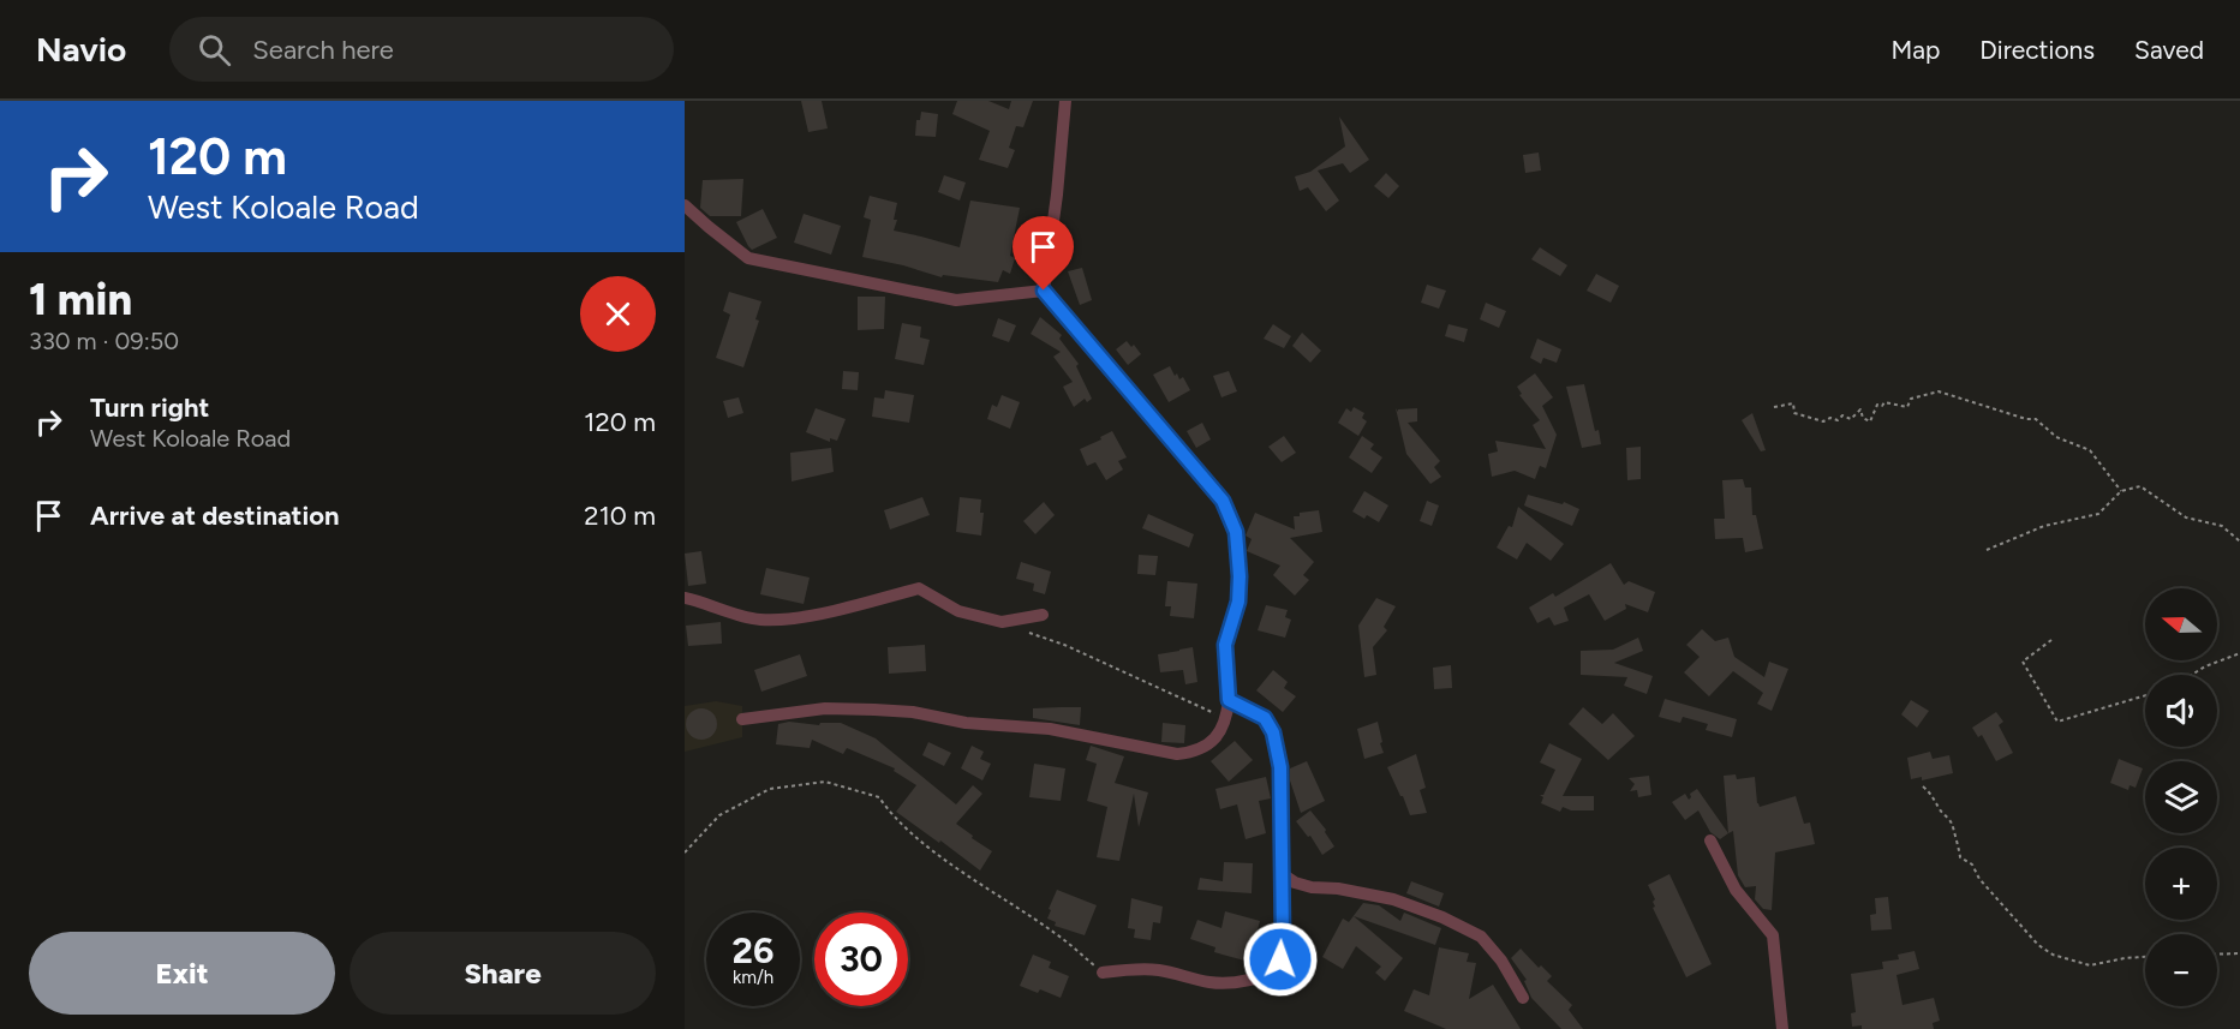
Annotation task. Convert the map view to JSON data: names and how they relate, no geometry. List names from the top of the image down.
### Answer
{
  "north": "left",
  "page": {
    "header": "Navio",
    "search": "Search here",
    "nav": ["Map", "Directions", "Saved"],
    "turn": ["120 m", "West Koloale Road"],
    "heading": ["1 min", "330 m · 09:50"],
    "list": [
      {
        "name": "Turn right",
        "note": "West Koloale Road",
        "value": "120 m"
      },
      {
        "name": "Arrive at destination",
        "value": "210 m"
      }
    ],
    "map_buttons": ["+", "−"],
    "speed": "26 km/h",
    "limit": "30",
    "buttons": ["Exit", "Share"]
  }
}
